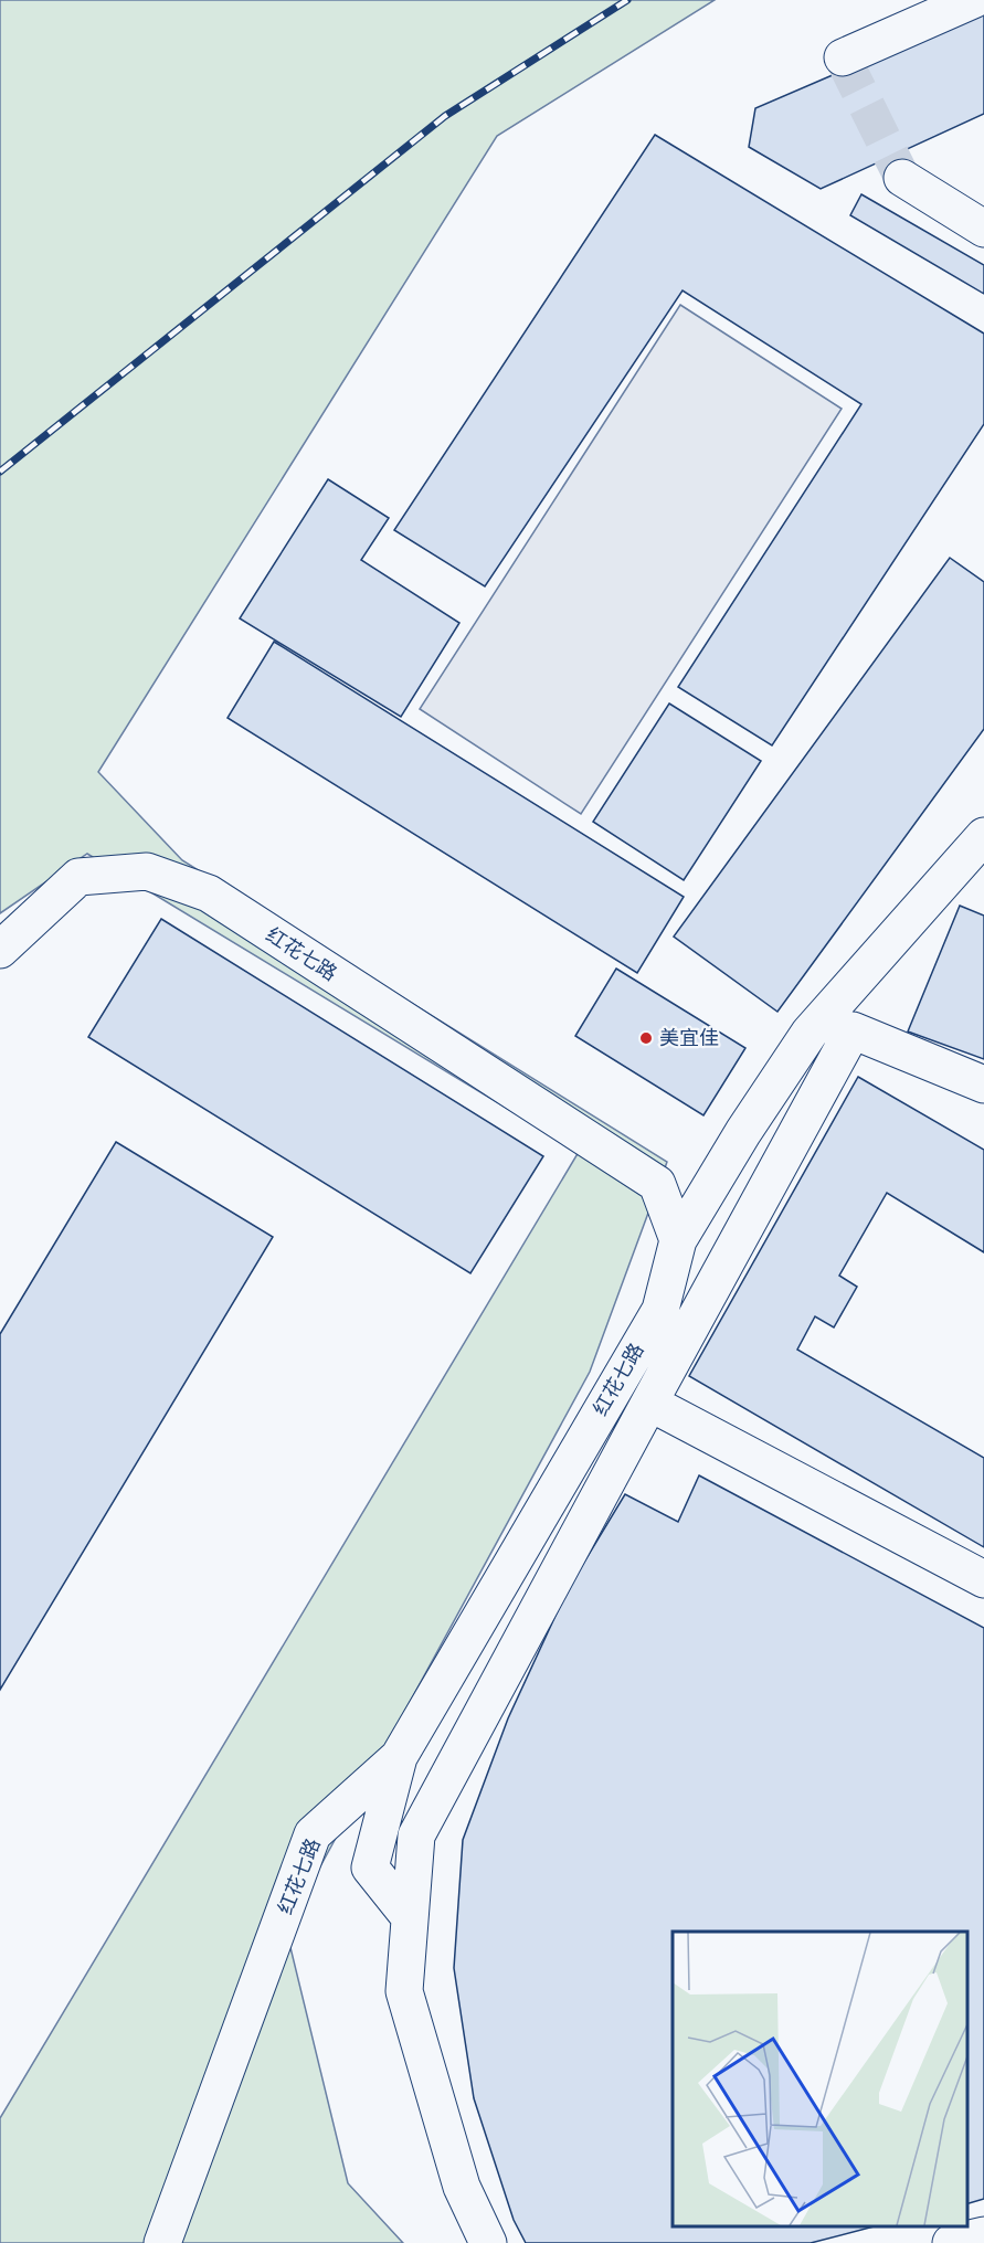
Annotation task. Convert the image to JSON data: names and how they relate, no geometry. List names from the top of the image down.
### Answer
{
  "streets": {
    "street": ["红花七路"]
  },
  "places": ["美宜佳"]
}
